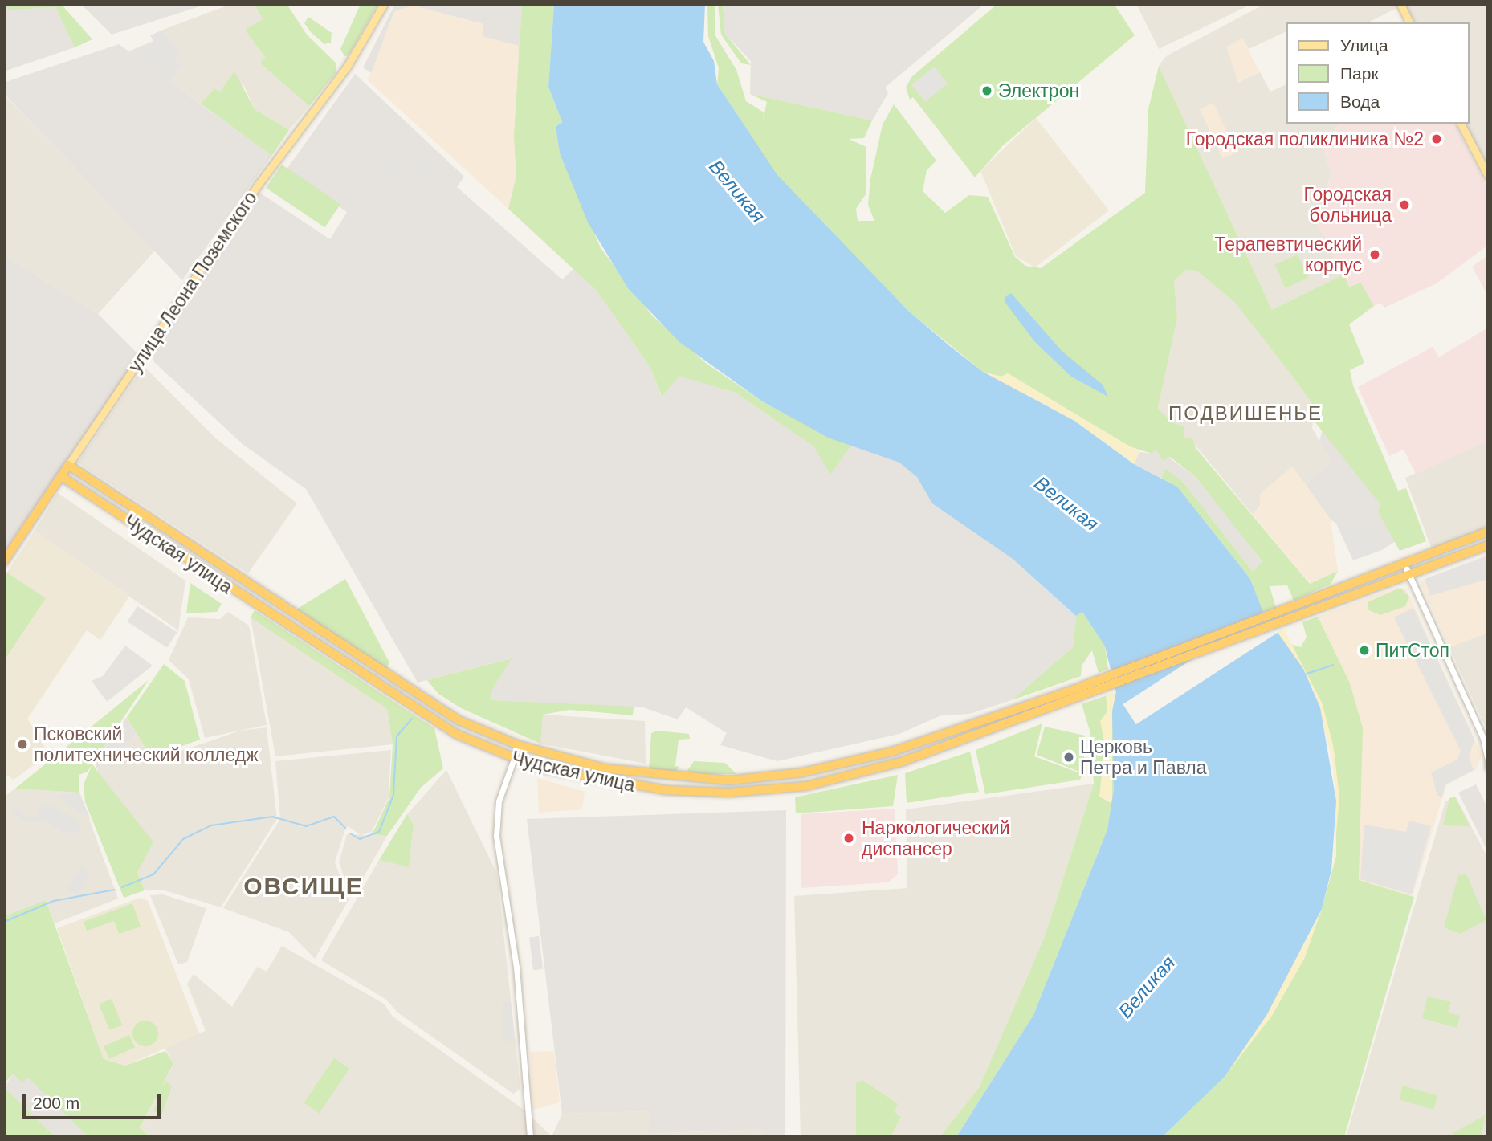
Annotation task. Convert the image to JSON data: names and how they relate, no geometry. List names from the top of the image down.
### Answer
{
  "streets": {
    "highway": ["улица Леона Поземского", "Чудская улица"]
  },
  "crossings": [
    ["улица Леона Поземского", "Чудская улица"]
  ],
  "districts": ["ПОДВИШЕНЬЕ", "ОВСИЩЕ"],
  "water": ["Великая"],
  "places": [
    "Электрон",
    "Городская поликлиника №2",
    "Городская больница",
    "Терапевтический корпус",
    "ПитСтоп",
    "Псковский политехнический колледж",
    "Церковь Петра и Павла",
    "Наркологический диспансер"
  ],
  "legend": ["Улица", "Парк", "Вода"],
  "scale_bar": "200 m"
}
